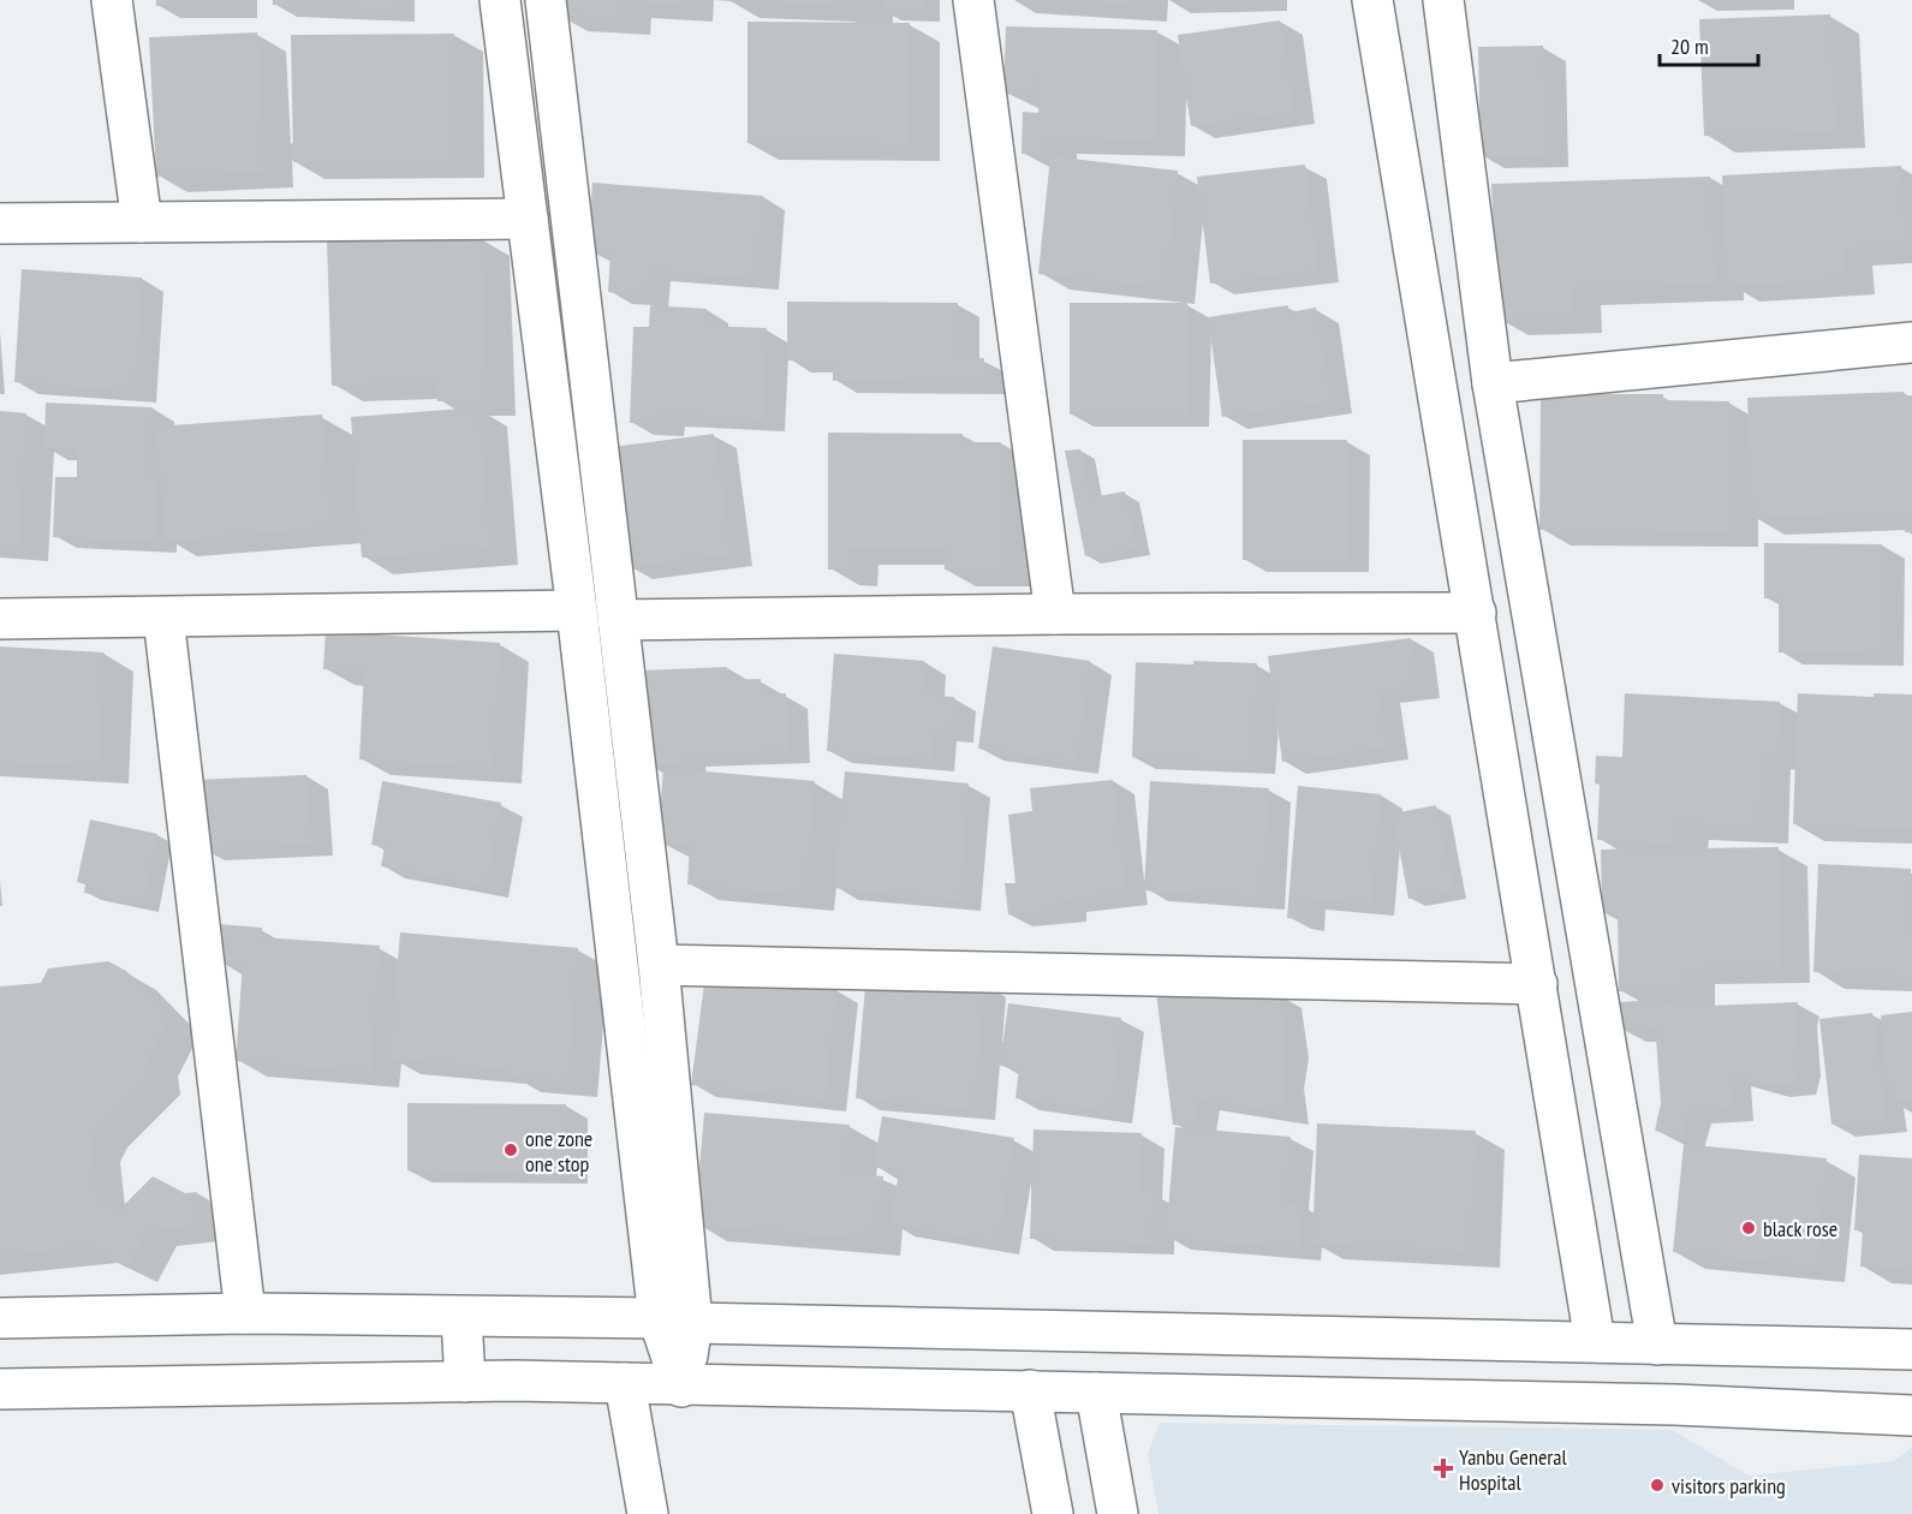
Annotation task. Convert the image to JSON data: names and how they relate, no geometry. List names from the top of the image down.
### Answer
{
  "places": {
    "other": ["one zone one stop", "black rose", "visitors parking"],
    "health": ["Yanbu General Hospital"]
  },
  "scale_bar": "20 m"
}
